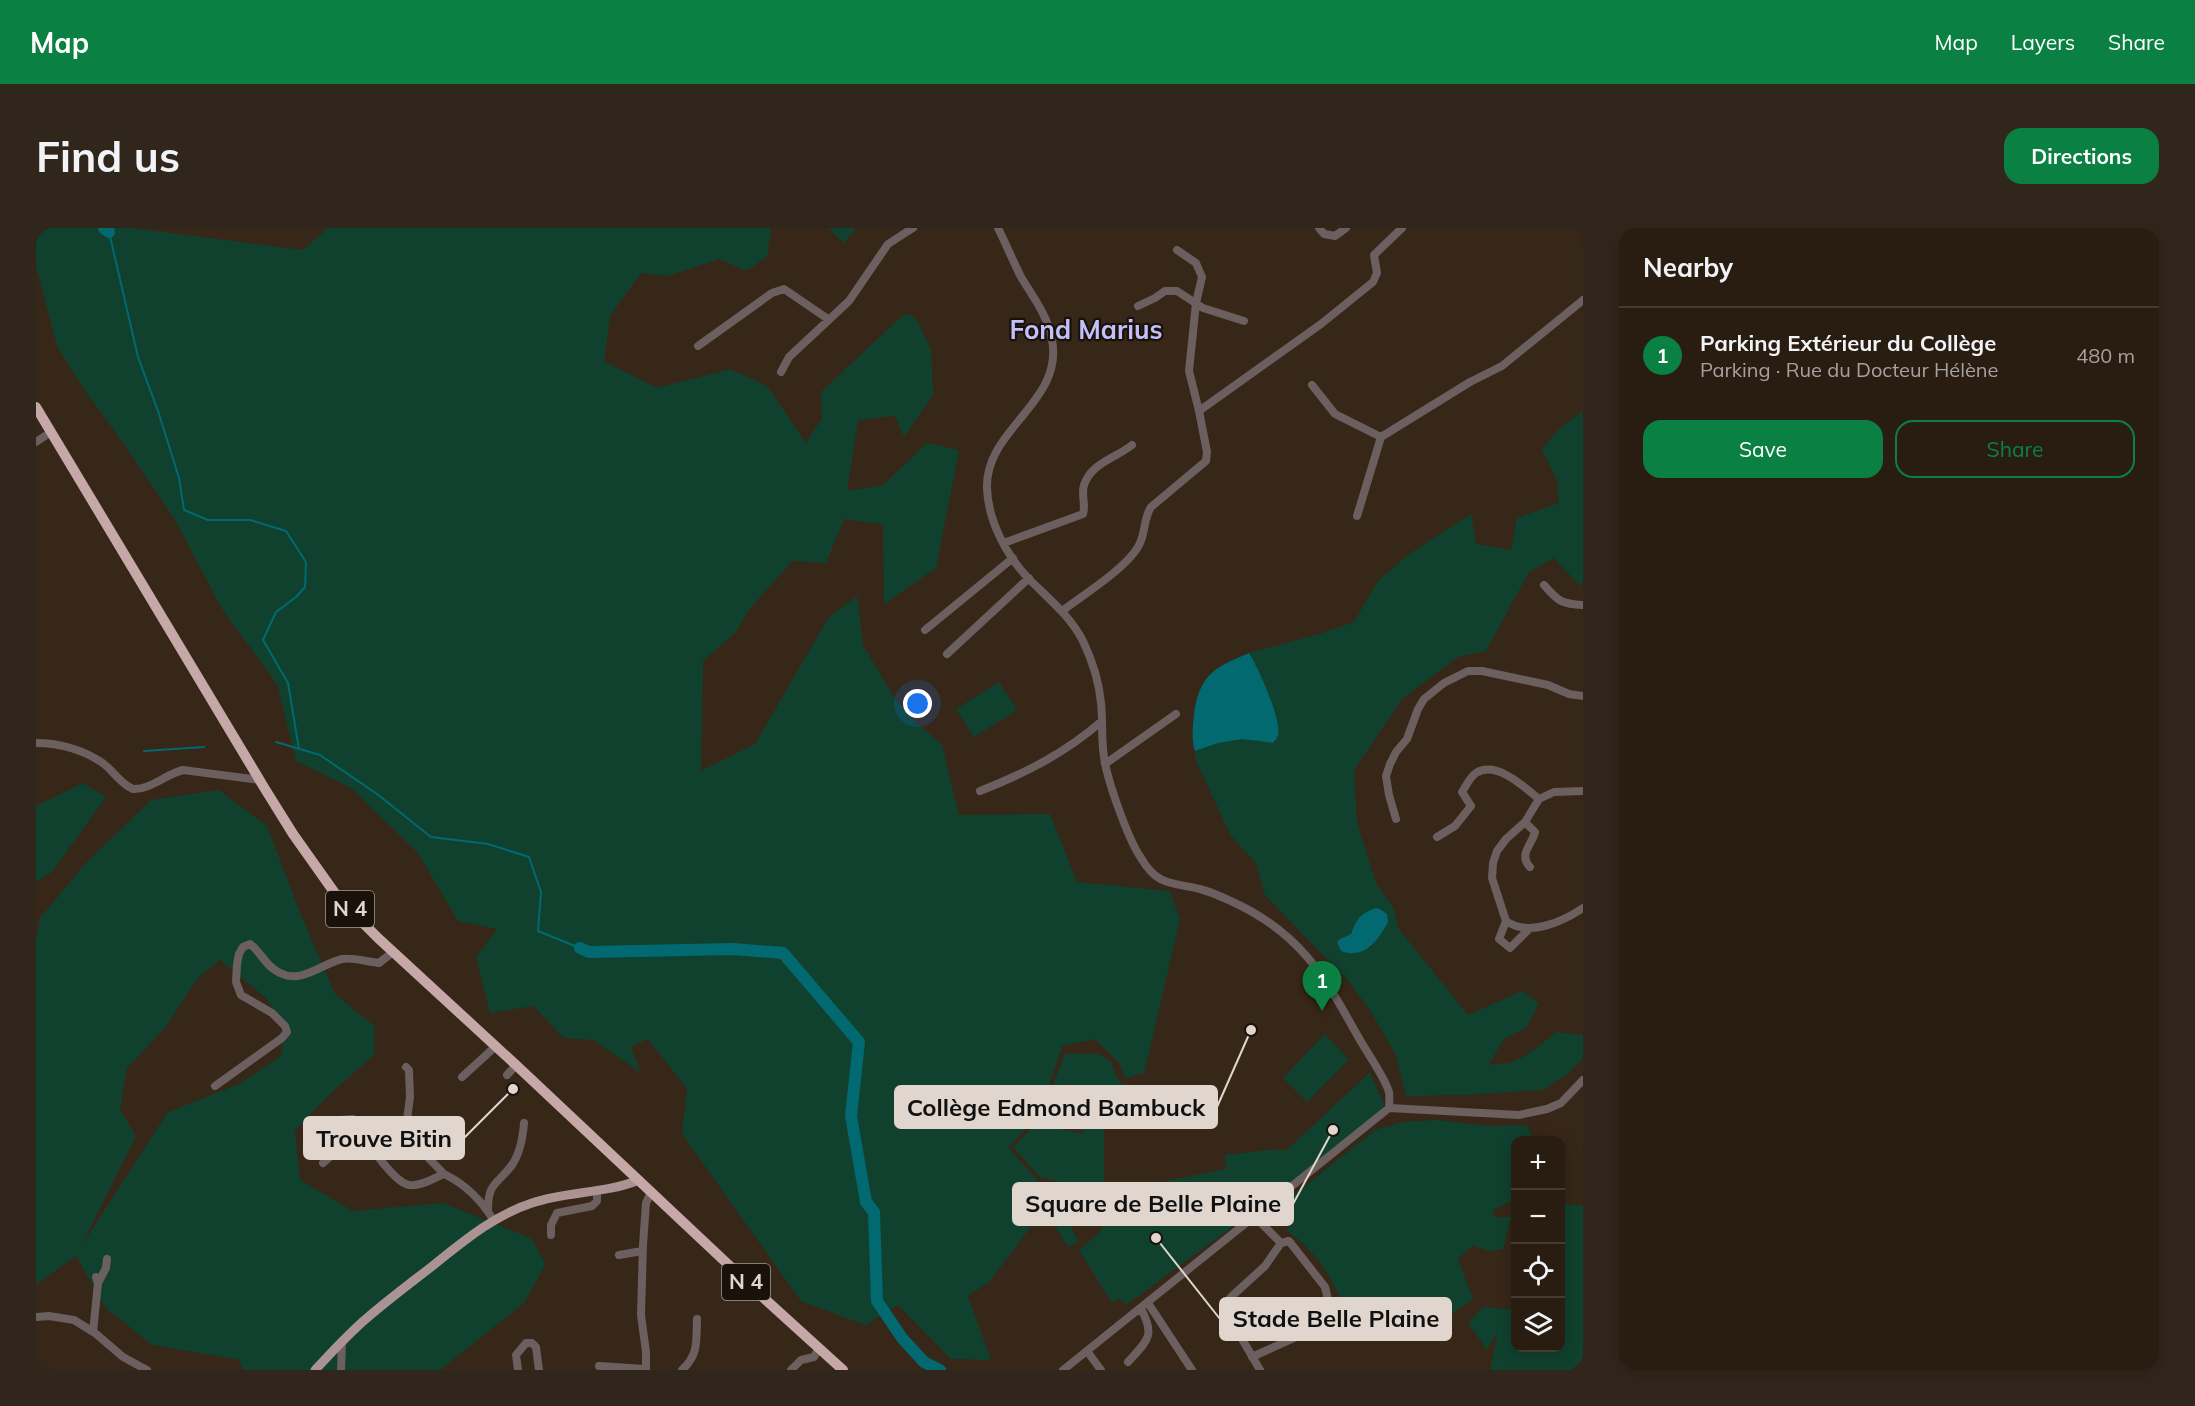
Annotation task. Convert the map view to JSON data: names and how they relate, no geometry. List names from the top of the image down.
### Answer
{
  "streets": {
    "highway": ["N 4"]
  },
  "districts": ["Fond Marius"],
  "places": [
    "Collège Edmond Bambuck",
    "Trouve Bitin",
    "Square de Belle Plaine",
    "Stade Belle Plaine"
  ],
  "page": {
    "header": "Map",
    "nav": ["Map", "Layers", "Share"],
    "buttons": [
      "Directions",
      ["Save", "Share"]
    ],
    "title": "Find us",
    "heading": "Nearby",
    "list": [
      {
        "mark": "1",
        "name": "Parking Extérieur du Collège",
        "note": "Parking · Rue du Docteur Hélène",
        "value": "480 m"
      }
    ],
    "pins": "1",
    "map_buttons": ["+", "−"]
  }
}
